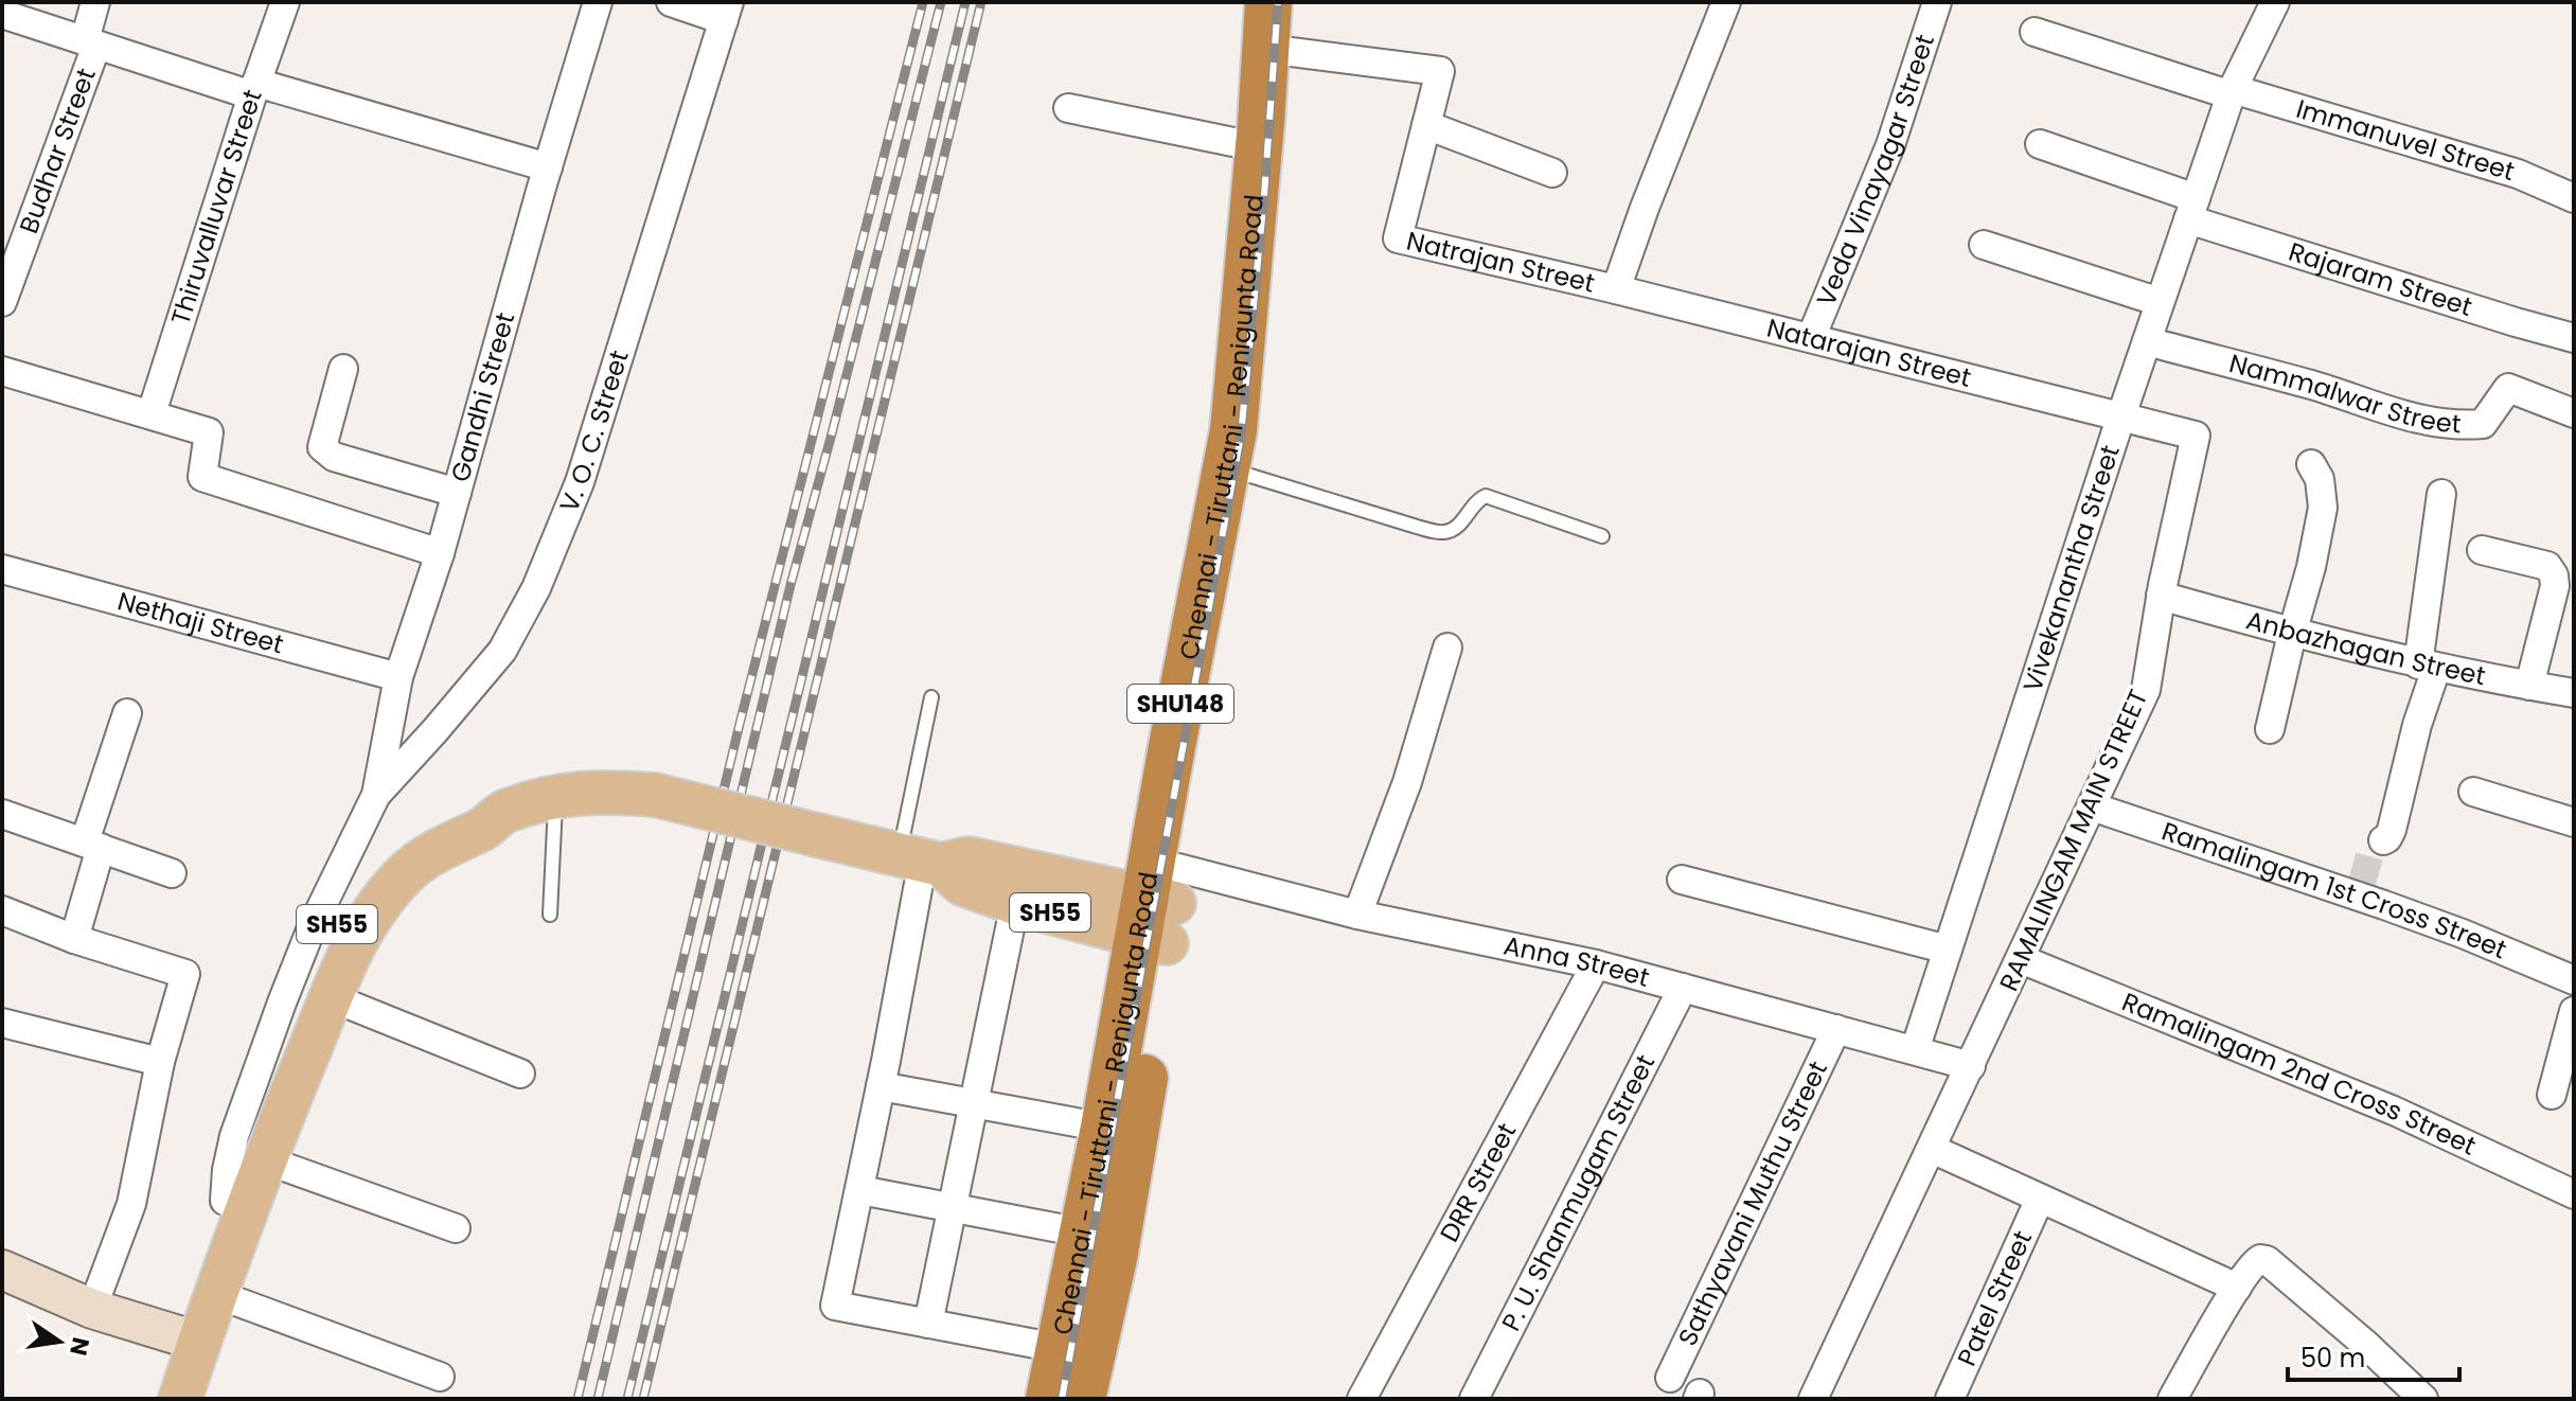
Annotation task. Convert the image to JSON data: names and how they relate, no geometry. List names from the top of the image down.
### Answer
{
  "streets": {
    "highway": ["Chennai - Tiruttani - Renigunta Road"],
    "main road": ["SH55"],
    "street": [
      "Immanuvel Street",
      "Budhar Street",
      "Veda Vinayagar Street",
      "Thiruvalluvar Street",
      "Natrajan Street",
      "Rajaram Street",
      "Natarajan Street",
      "Nammalwar Street",
      "Gandhi Street",
      "V. O. C. Street",
      "Vivekanantha Street",
      "Nethaji Street",
      "Anbazhagan Street",
      "RAMALINGAM MAIN STREET",
      "Ramalingam 1st Cross Street",
      "Anna Street",
      "Ramalingam 2nd Cross Street",
      "DRR Street",
      "P. U. Shanmugam Street",
      "Sathyavani Muthu Street",
      "Patel Street"
    ]
  },
  "crossings": [
    ["Immanuvel Street", "Vivekanantha Street"],
    ["Veda Vinayagar Street", "Natarajan Street"],
    ["Natrajan Street", "Natarajan Street"],
    ["Natrajan Street", "Chennai - Tiruttani - Renigunta Road"],
    ["Rajaram Street", "Vivekanantha Street"],
    ["Natarajan Street", "Vivekanantha Street"],
    ["Natarajan Street", "RAMALINGAM MAIN STREET"],
    ["Nammalwar Street", "Vivekanantha Street"],
    ["Gandhi Street", "V. O. C. Street"],
    ["Gandhi Street", "Nethaji Street"],
    ["Chennai - Tiruttani - Renigunta Road", "SH55"],
    ["Chennai - Tiruttani - Renigunta Road", "Anna Street"],
    ["Vivekanantha Street", "RAMALINGAM MAIN STREET"],
    ["Vivekanantha Street", "Anna Street"],
    ["Anbazhagan Street", "RAMALINGAM MAIN STREET"],
    ["RAMALINGAM MAIN STREET", "Ramalingam 1st Cross Street"],
    ["RAMALINGAM MAIN STREET", "Anna Street"],
    ["RAMALINGAM MAIN STREET", "Ramalingam 2nd Cross Street"],
    ["SH55", "Anna Street"],
    ["Anna Street", "DRR Street"],
    ["Anna Street", "P. U. Shanmugam Street"],
    ["Anna Street", "Sathyavani Muthu Street"]
  ],
  "scale_bar": "50 m",
  "north": "right"
}
